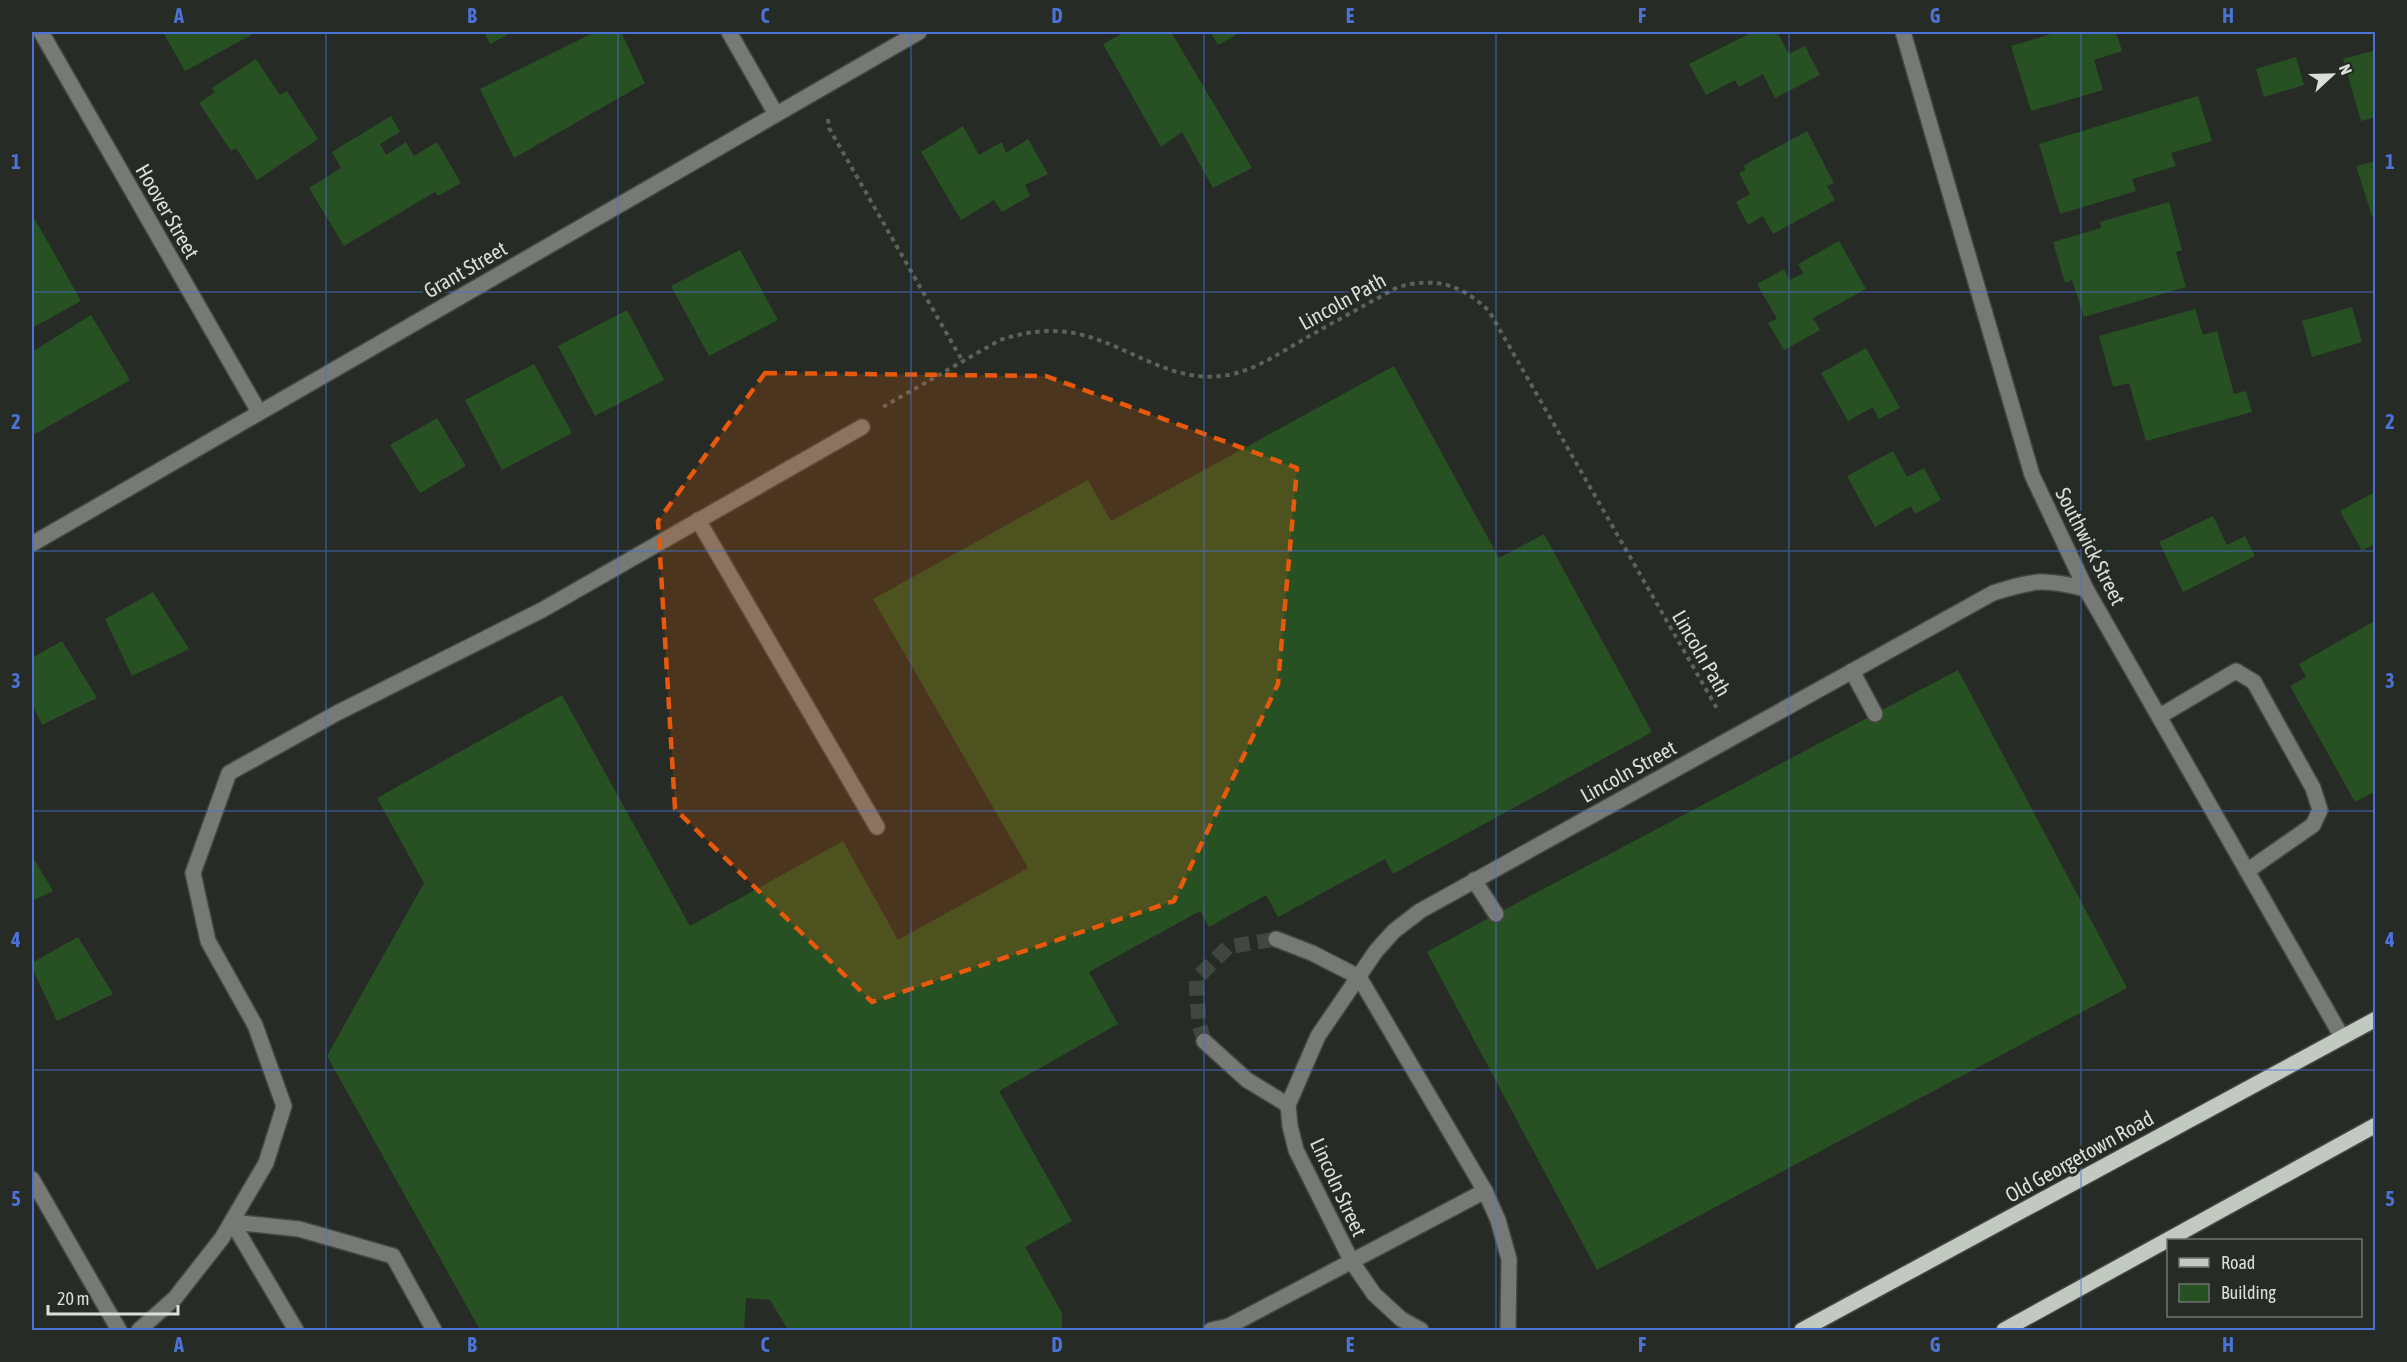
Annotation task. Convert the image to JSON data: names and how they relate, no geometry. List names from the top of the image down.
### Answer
{
  "streets": {
    "main road": ["Old Georgetown Road"],
    "street": [
      "Hoover Street",
      "Grant Street",
      "Southwick Street",
      "Lincoln Street"
    ],
    "path": ["Lincoln Path"]
  },
  "crossings": [
    ["Hoover Street", "Grant Street"],
    ["Lincoln Path", "Lincoln Street"],
    ["Southwick Street", "Lincoln Street"],
    ["Southwick Street", "Old Georgetown Road"]
  ],
  "legend": ["Road", "Building"],
  "scale_bar": "20 m",
  "north": "right",
  "grid": {
    "columns": [
      "A",
      "B",
      "C",
      "D",
      "E",
      "F",
      "G",
      "H"
    ],
    "rows": [
      "1",
      "2",
      "3",
      "4",
      "5"
    ]
  }
}
